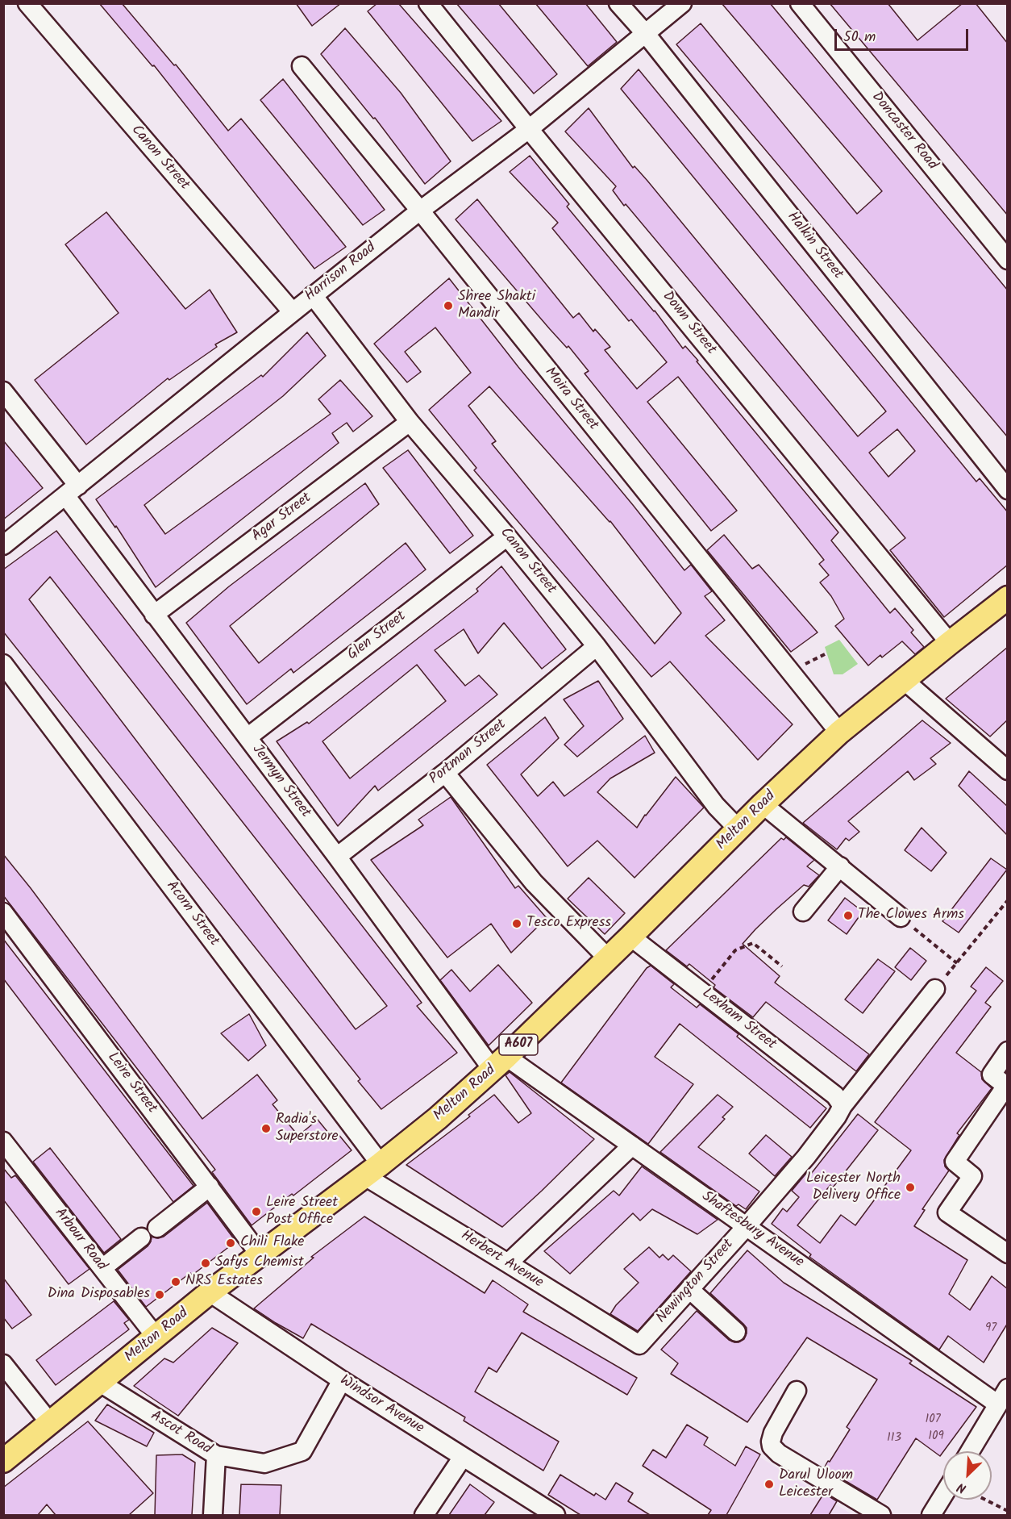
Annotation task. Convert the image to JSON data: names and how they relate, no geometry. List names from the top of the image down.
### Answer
{
  "streets": {
    "main road": ["Melton Road", "A607"],
    "street": [
      "Doncaster Road",
      "Canon Street",
      "Halkin Street",
      "Harrison Road",
      "Down Street",
      "Moira Street",
      "Agar Street",
      "Glen Street",
      "Portman Street",
      "Jermyn Street",
      "Acorn Street",
      "Lexham Street",
      "Leire Street",
      "Shaftesbury Avenue",
      "Arbour Road",
      "Herbert Avenue",
      "Newington Street",
      "Windsor Avenue",
      "Ascot Road"
    ]
  },
  "crossings": [
    ["Canon Street", "Harrison Road"],
    ["Canon Street", "Agar Street"],
    ["Canon Street", "Glen Street"],
    ["Canon Street", "Portman Street"],
    ["Canon Street", "Melton Road"],
    ["Halkin Street", "Harrison Road"],
    ["Harrison Road", "Down Street"],
    ["Harrison Road", "Moira Street"],
    ["Harrison Road", "Jermyn Street"],
    ["Down Street", "Melton Road"],
    ["Moira Street", "Melton Road"],
    ["Agar Street", "Jermyn Street"],
    ["Glen Street", "Jermyn Street"],
    ["Portman Street", "Jermyn Street"],
    ["Jermyn Street", "Melton Road"],
    ["Jermyn Street", "Shaftesbury Avenue"],
    ["Melton Road", "Acorn Street"],
    ["Melton Road", "Lexham Street"],
    ["Melton Road", "Leire Street"],
    ["Melton Road", "Shaftesbury Avenue"],
    ["Melton Road", "Arbour Road"],
    ["Melton Road", "Herbert Avenue"],
    ["Melton Road", "Windsor Avenue"],
    ["Melton Road", "Ascot Road"],
    ["Acorn Street", "Herbert Avenue"],
    ["Lexham Street", "Newington Street"],
    ["Shaftesbury Avenue", "Newington Street"],
    ["Herbert Avenue", "Newington Street"],
    ["Windsor Avenue", "Ascot Road"]
  ],
  "places": [
    "Shree Shakti Mandir",
    "The Clowes Arms",
    "Tesco Express",
    "Radia's Superstore",
    "Leicester North Delivery Office",
    "Leire Street Post Office",
    "Chili Flake",
    "Safys Chemist",
    "NRS Estates",
    "Dina Disposables",
    "Darul Uloom Leicester"
  ],
  "house_numbers": [
    "97",
    "107",
    "109",
    "113"
  ],
  "scale_bar": "50 m",
  "north": "bottom left"
}
